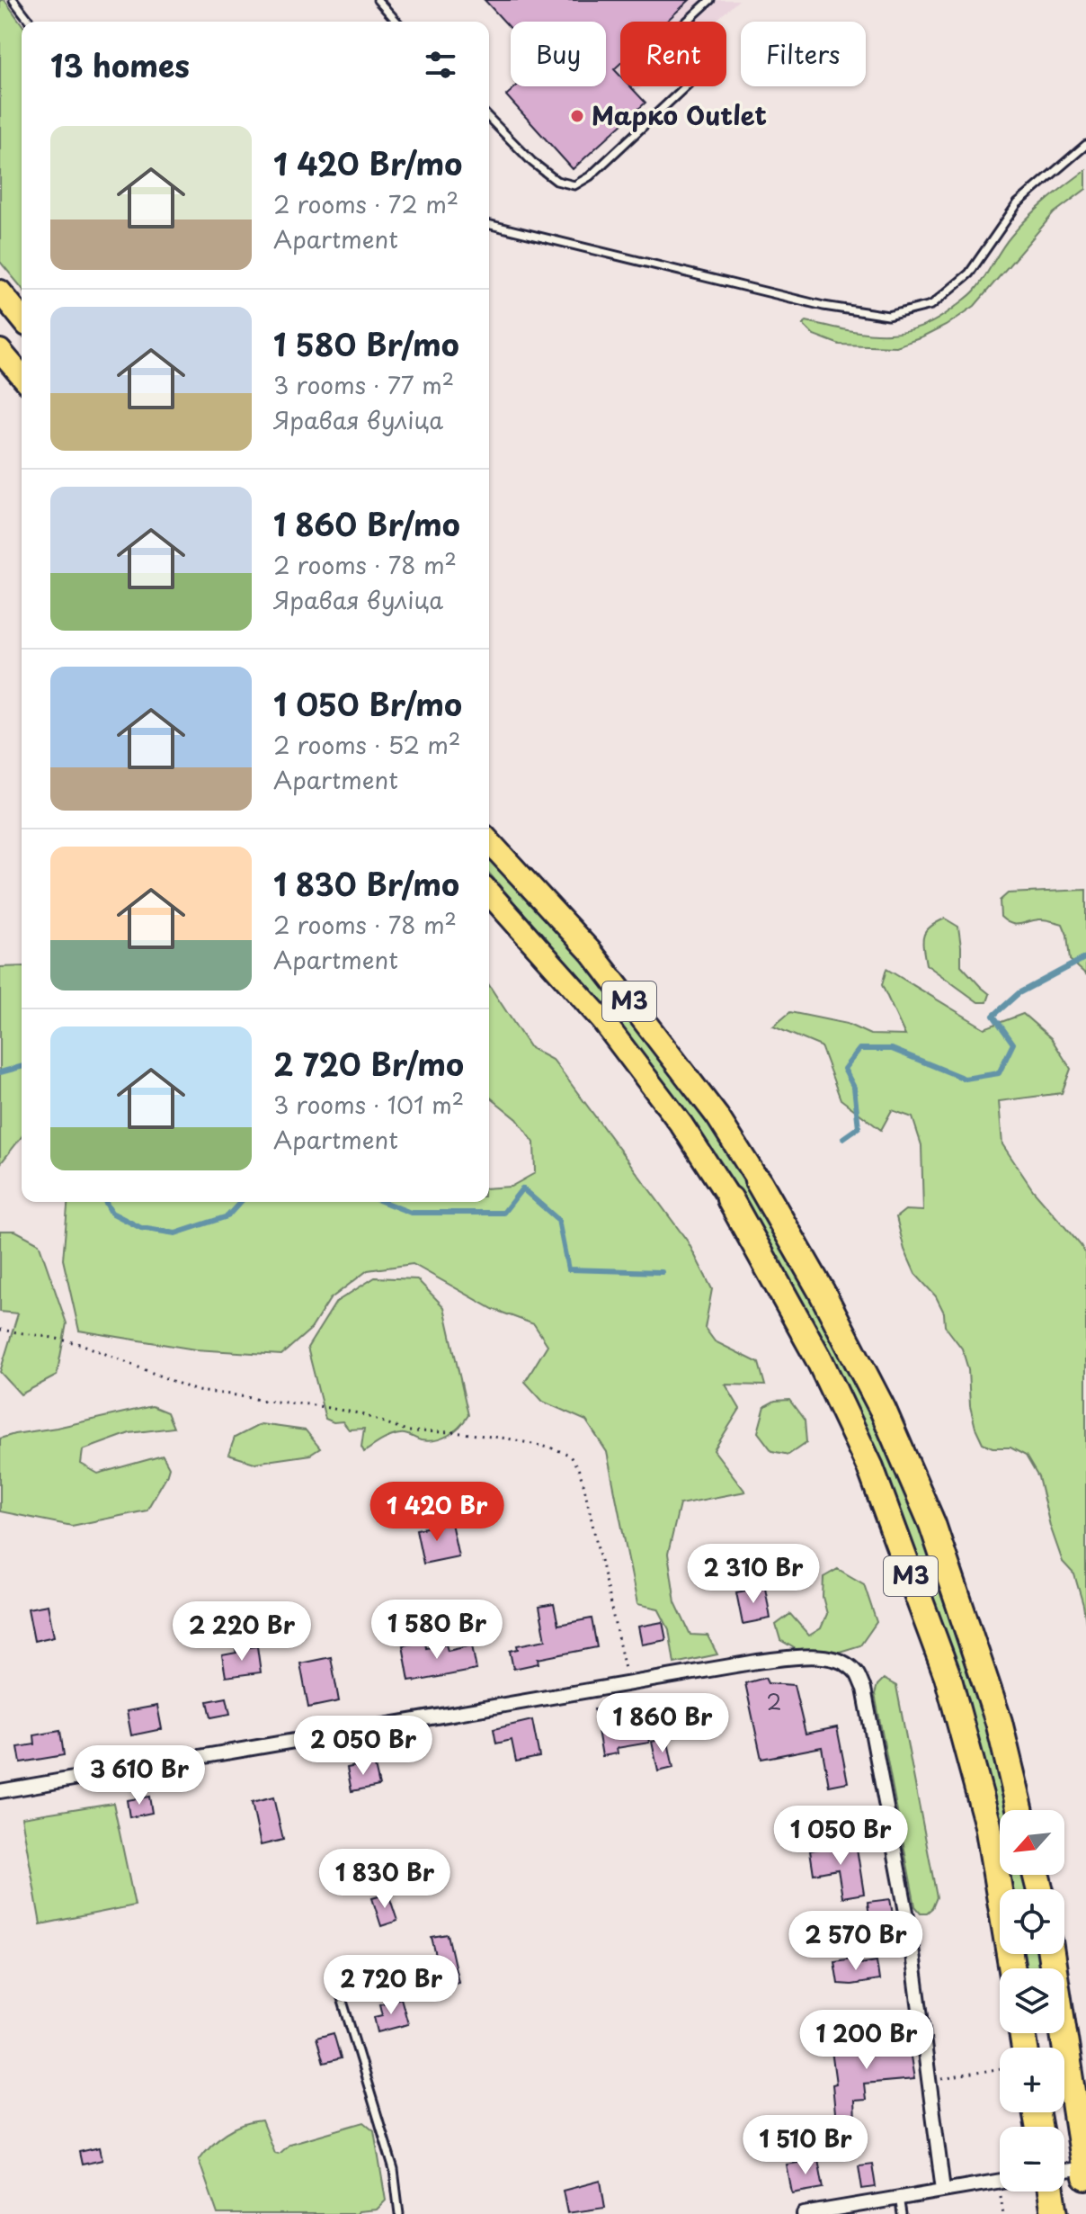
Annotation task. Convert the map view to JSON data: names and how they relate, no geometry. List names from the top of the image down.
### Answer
{
  "streets": {
    "highway": ["М3"]
  },
  "places": ["Марко Outlet"],
  "house_numbers": ["2"],
  "north": "bottom left",
  "page": {
    "chip": ["Buy", "Rent", "Filters"],
    "heading": "13 homes",
    "list": [
      {
        "name": "1 420 Br/mo",
        "note": "2 rooms · 72 m² · Apartment"
      },
      {
        "name": "1 580 Br/mo",
        "note": "3 rooms · 77 m² · Яравая вуліца"
      },
      {
        "name": "1 860 Br/mo",
        "note": "2 rooms · 78 m² · Яравая вуліца"
      },
      {
        "name": "1 050 Br/mo",
        "note": "2 rooms · 52 m² · Apartment"
      },
      {
        "name": "1 830 Br/mo",
        "note": "2 rooms · 78 m² · Apartment"
      },
      {
        "name": "2 720 Br/mo",
        "note": "3 rooms · 101 m² · Apartment"
      }
    ],
    "price": [
      "1 420 Br",
      "2 310 Br",
      "1 580 Br",
      "2 220 Br",
      "1 860 Br",
      "2 050 Br",
      "3 610 Br",
      "1 050 Br",
      "1 830 Br",
      "2 570 Br",
      "2 720 Br",
      "1 200 Br",
      "1 510 Br"
    ],
    "map_buttons": ["+", "−"]
  }
}
